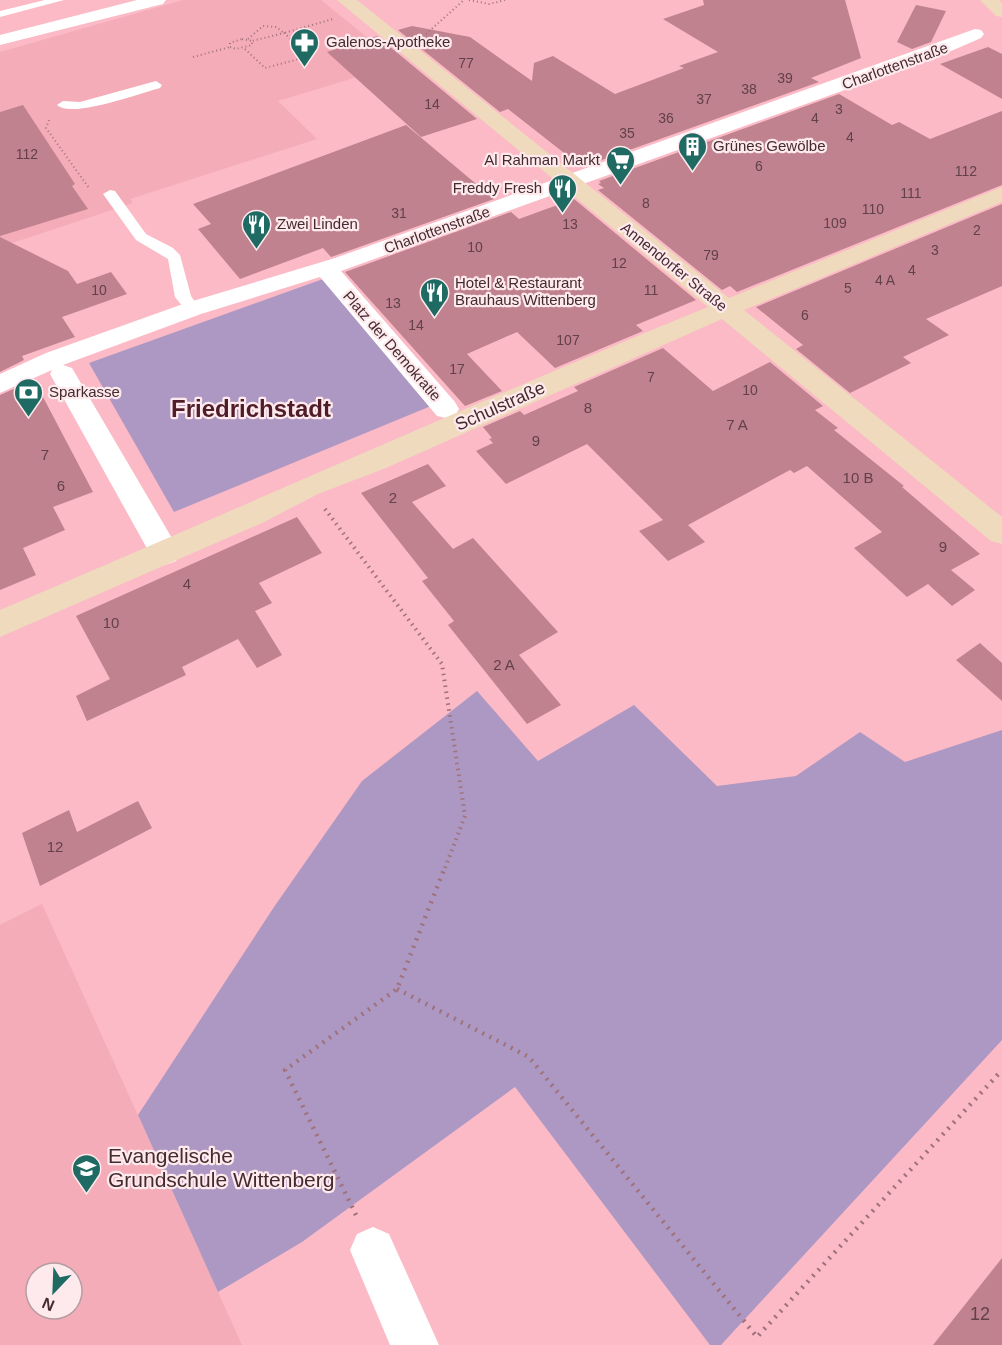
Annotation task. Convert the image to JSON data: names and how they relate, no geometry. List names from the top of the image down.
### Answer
{
  "streets": {
    "main road": ["Annendorfer Straße", "Schulstraße"],
    "street": ["Charlottenstraße", "Platz der Demokratie"]
  },
  "crossings": [
    ["Charlottenstraße", "Annendorfer Straße"],
    ["Charlottenstraße", "Platz der Demokratie"],
    ["Annendorfer Straße", "Schulstraße"],
    ["Platz der Demokratie", "Schulstraße"]
  ],
  "districts": ["Friedrichstadt"],
  "places": {
    "pharmacy": ["Galenos-Apotheke"],
    "building": ["Grünes Gewölbe"],
    "supermarket": ["Al Rahman Markt"],
    "restaurant": ["Freddy Fresh", "Zwei Linden", "Hotel & Restaurant Brauhaus Wittenberg"],
    "bank": ["Sparkasse"],
    "school or university": ["Evangelische Grundschule Wittenberg"]
  },
  "house_numbers": [
    "77",
    "39",
    "38",
    "37",
    "14",
    "3",
    "36",
    "4",
    "35",
    "4",
    "112",
    "6",
    "112",
    "111",
    "8",
    "110",
    "31",
    "109",
    "13",
    "2",
    "10",
    "3",
    "79",
    "12",
    "4",
    "4 A",
    "5",
    "10",
    "11",
    "13",
    "6",
    "14",
    "107",
    "17",
    "7",
    "10",
    "8",
    "7 A",
    "9",
    "7",
    "10 B",
    "6",
    "2",
    "9",
    "4",
    "10",
    "2 A",
    "12",
    "12"
  ],
  "north": "bottom left"
}
